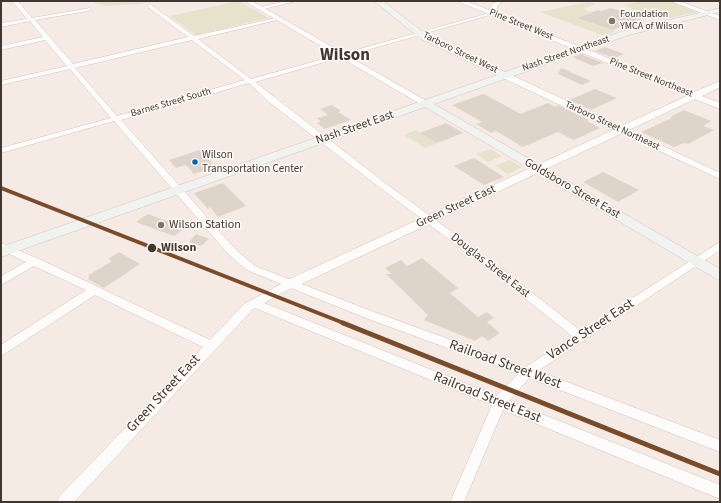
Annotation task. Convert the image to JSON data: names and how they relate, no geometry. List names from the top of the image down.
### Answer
{
  "streets": {
    "main road": [
      "Tarboro Street West",
      "Nash Street Northeast",
      "Nash Street East",
      "Goldsboro Street East"
    ],
    "street": [
      "Pine Street West",
      "Pine Street Northeast",
      "Barnes Street South",
      "Tarboro Street Northeast",
      "Green Street East",
      "Douglas Street East",
      "Vance Street East",
      "Railroad Street West",
      "Railroad Street East"
    ]
  },
  "crossings": [
    ["Pine Street West", "Nash Street Northeast"],
    ["Pine Street West", "Pine Street Northeast"],
    ["Pine Street West", "Barnes Street South"],
    ["Tarboro Street West", "Nash Street Northeast"],
    ["Tarboro Street West", "Barnes Street South"],
    ["Tarboro Street West", "Tarboro Street Northeast"],
    ["Tarboro Street West", "Nash Street East"],
    ["Nash Street Northeast", "Pine Street Northeast"],
    ["Nash Street Northeast", "Tarboro Street Northeast"],
    ["Nash Street Northeast", "Nash Street East"],
    ["Pine Street Northeast", "Green Street East"],
    ["Barnes Street South", "Douglas Street East"],
    ["Barnes Street South", "Railroad Street West"],
    ["Tarboro Street Northeast", "Nash Street East"],
    ["Tarboro Street Northeast", "Green Street East"],
    ["Nash Street East", "Goldsboro Street East"],
    ["Nash Street East", "Douglas Street East"],
    ["Nash Street East", "Railroad Street West"],
    ["Goldsboro Street East", "Green Street East"],
    ["Goldsboro Street East", "Vance Street East"],
    ["Green Street East", "Douglas Street East"],
    ["Green Street East", "Railroad Street West"],
    ["Green Street East", "Railroad Street East"],
    ["Douglas Street East", "Vance Street East"],
    ["Vance Street East", "Railroad Street West"],
    ["Vance Street East", "Railroad Street East"]
  ],
  "districts": ["Wilson"],
  "places": [
    "Foundation YMCA of Wilson",
    "Wilson Transportation Center",
    "Wilson Station",
    "Wilson"
  ]
}
